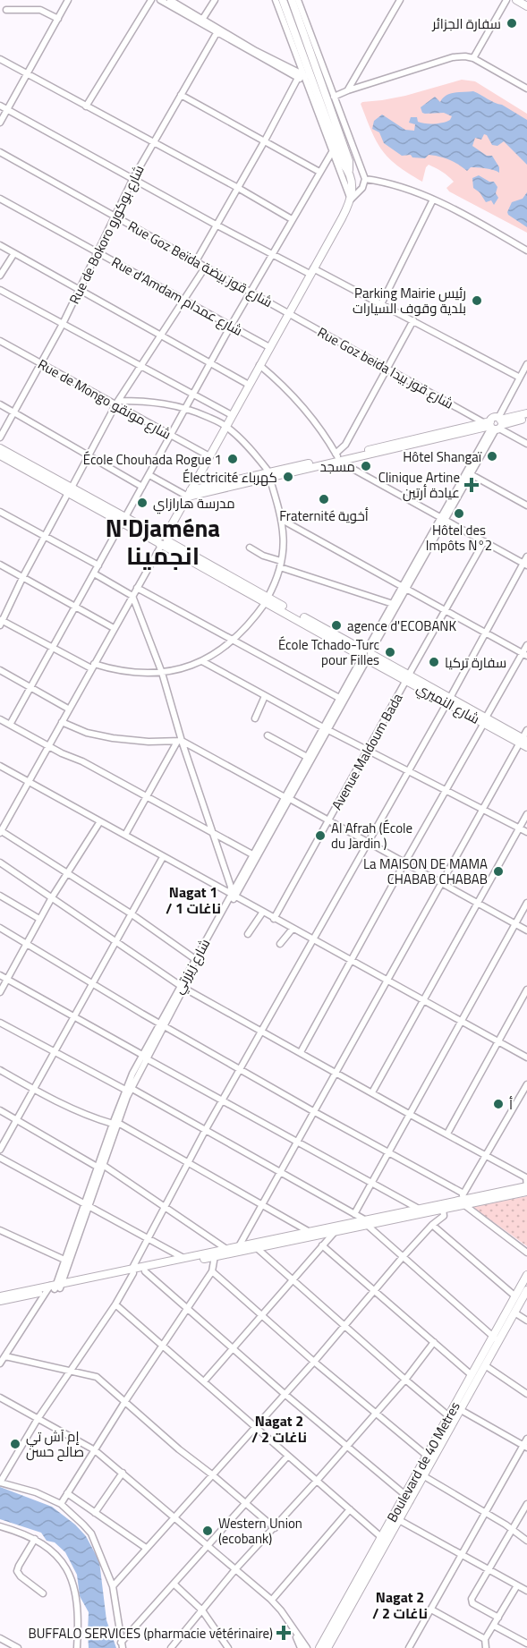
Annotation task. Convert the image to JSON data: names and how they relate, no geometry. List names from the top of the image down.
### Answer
{
  "streets": {
    "main road": ["شارع النميري", "Boulevard de 40 Metres"],
    "street": [
      "Rue de Bokoro شارع بوكورو",
      "Rue Goz Beïda شارع قوز بيضة",
      "Rue d'Amdam شارع عمدام",
      "Rue Goz beida شارع قوز بيدا",
      "Rue de Mongo شارع مونقو",
      "Avenue Maldoum Bada",
      "شارع زيزرتي"
    ]
  },
  "crossings": [
    ["Rue de Bokoro شارع بوكورو", "Rue Goz Beïda شارع قوز بيضة"],
    ["Rue de Bokoro شارع بوكورو", "Rue d'Amdam شارع عمدام"],
    ["Rue de Bokoro شارع بوكورو", "Rue de Mongo شارع مونقو"],
    ["Rue Goz Beïda شارع قوز بيضة", "Rue Goz beida شارع قوز بيدا"],
    ["شارع النميري", "Avenue Maldoum Bada"],
    ["شارع النميري", "شارع زيزرتي"]
  ],
  "districts": [
    "N'Djaména انجمينا",
    "Nagat 1 / ناغات 1",
    "Nagat 2 / ناغات 2",
    "Nagat 2 / ناغات 2"
  ],
  "places": {
    "other": [
      "سفارة الجزائر",
      "Parking Mairie رئيس بلدية وقوف السيارات",
      "Hôtel Shangaï",
      "École Chouhada Rogue 1",
      "مسجد",
      "Électricité كهرباء",
      "Fraternité أخوية",
      "مدرسة هارازاي",
      "Hôtel des Impôts N°2",
      "agence d'ECOBANK",
      "École Tchado-Turc pour Filles",
      "سفارة تركيا",
      "Al Afrah (École du Jardin )",
      "La MAISON DE MAMA CHABAB CHABAB",
      "أ",
      "إم آش تي صالح حسن",
      "Western Union (ecobank)"
    ],
    "health": ["Clinique Artine عيادة أرتين", "BUFFALO SERVICES (pharmacie vétérinaire)"]
  }
}
